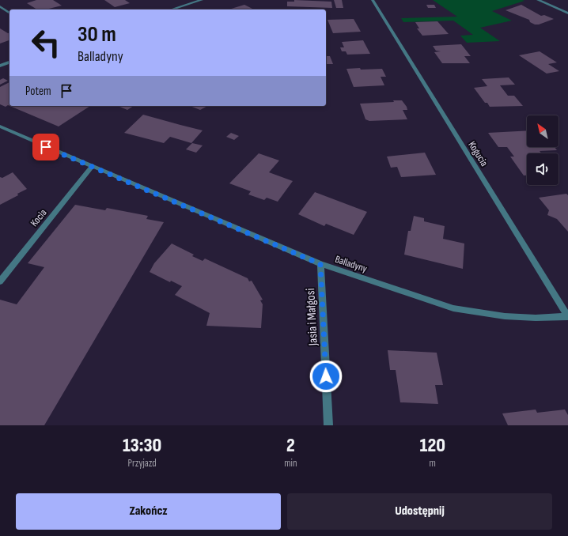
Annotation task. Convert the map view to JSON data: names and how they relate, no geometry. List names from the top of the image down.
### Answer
{
  "streets": {
    "street": [
      "Kogucia",
      "Kocia",
      "Balladyny",
      "Jasia i Małgosi"
    ]
  },
  "crossings": [
    ["Kogucia", "Balladyny"],
    ["Kocia", "Balladyny"],
    ["Balladyny", "Jasia i Małgosi"]
  ],
  "north": "top left",
  "page": {
    "turn": ["30 m", "Balladyny"],
    "then": "Potem",
    "eta": [
      "13:30",
      "Przyjazd",
      "2",
      "min",
      "120",
      "m"
    ],
    "buttons": ["Zakończ", "Udostępnij"]
  }
}
